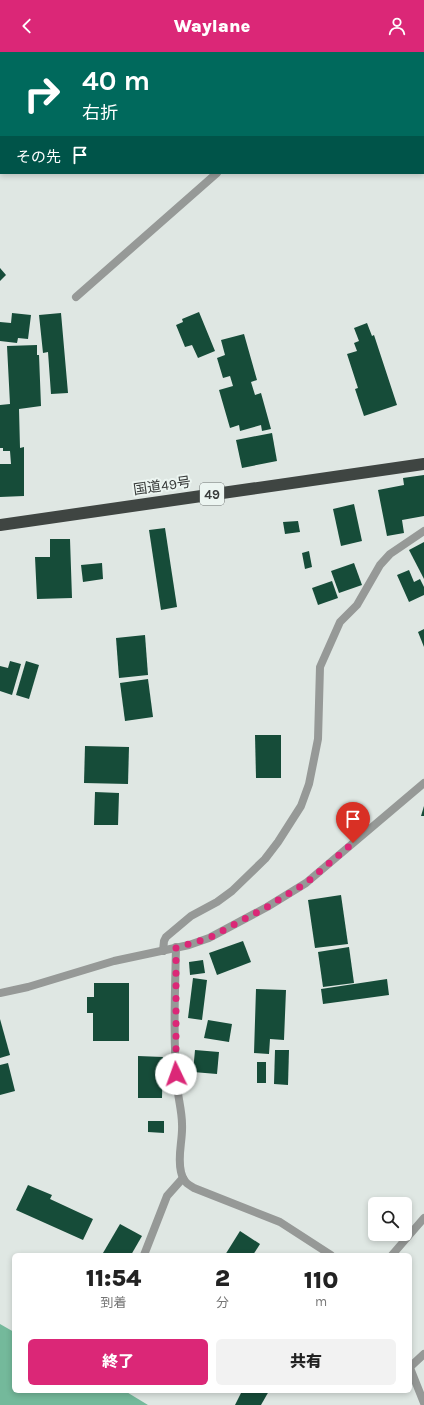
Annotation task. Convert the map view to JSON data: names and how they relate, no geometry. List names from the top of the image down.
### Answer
{
  "streets": {
    "highway": ["国道49号", "49"]
  },
  "page": {
    "header": "Waylane",
    "turn": ["40 m", "右折"],
    "then": "その先",
    "eta": [
      "11:54",
      "到着",
      "2",
      "分",
      "110",
      "m"
    ],
    "buttons": ["終了", "共有"]
  }
}
